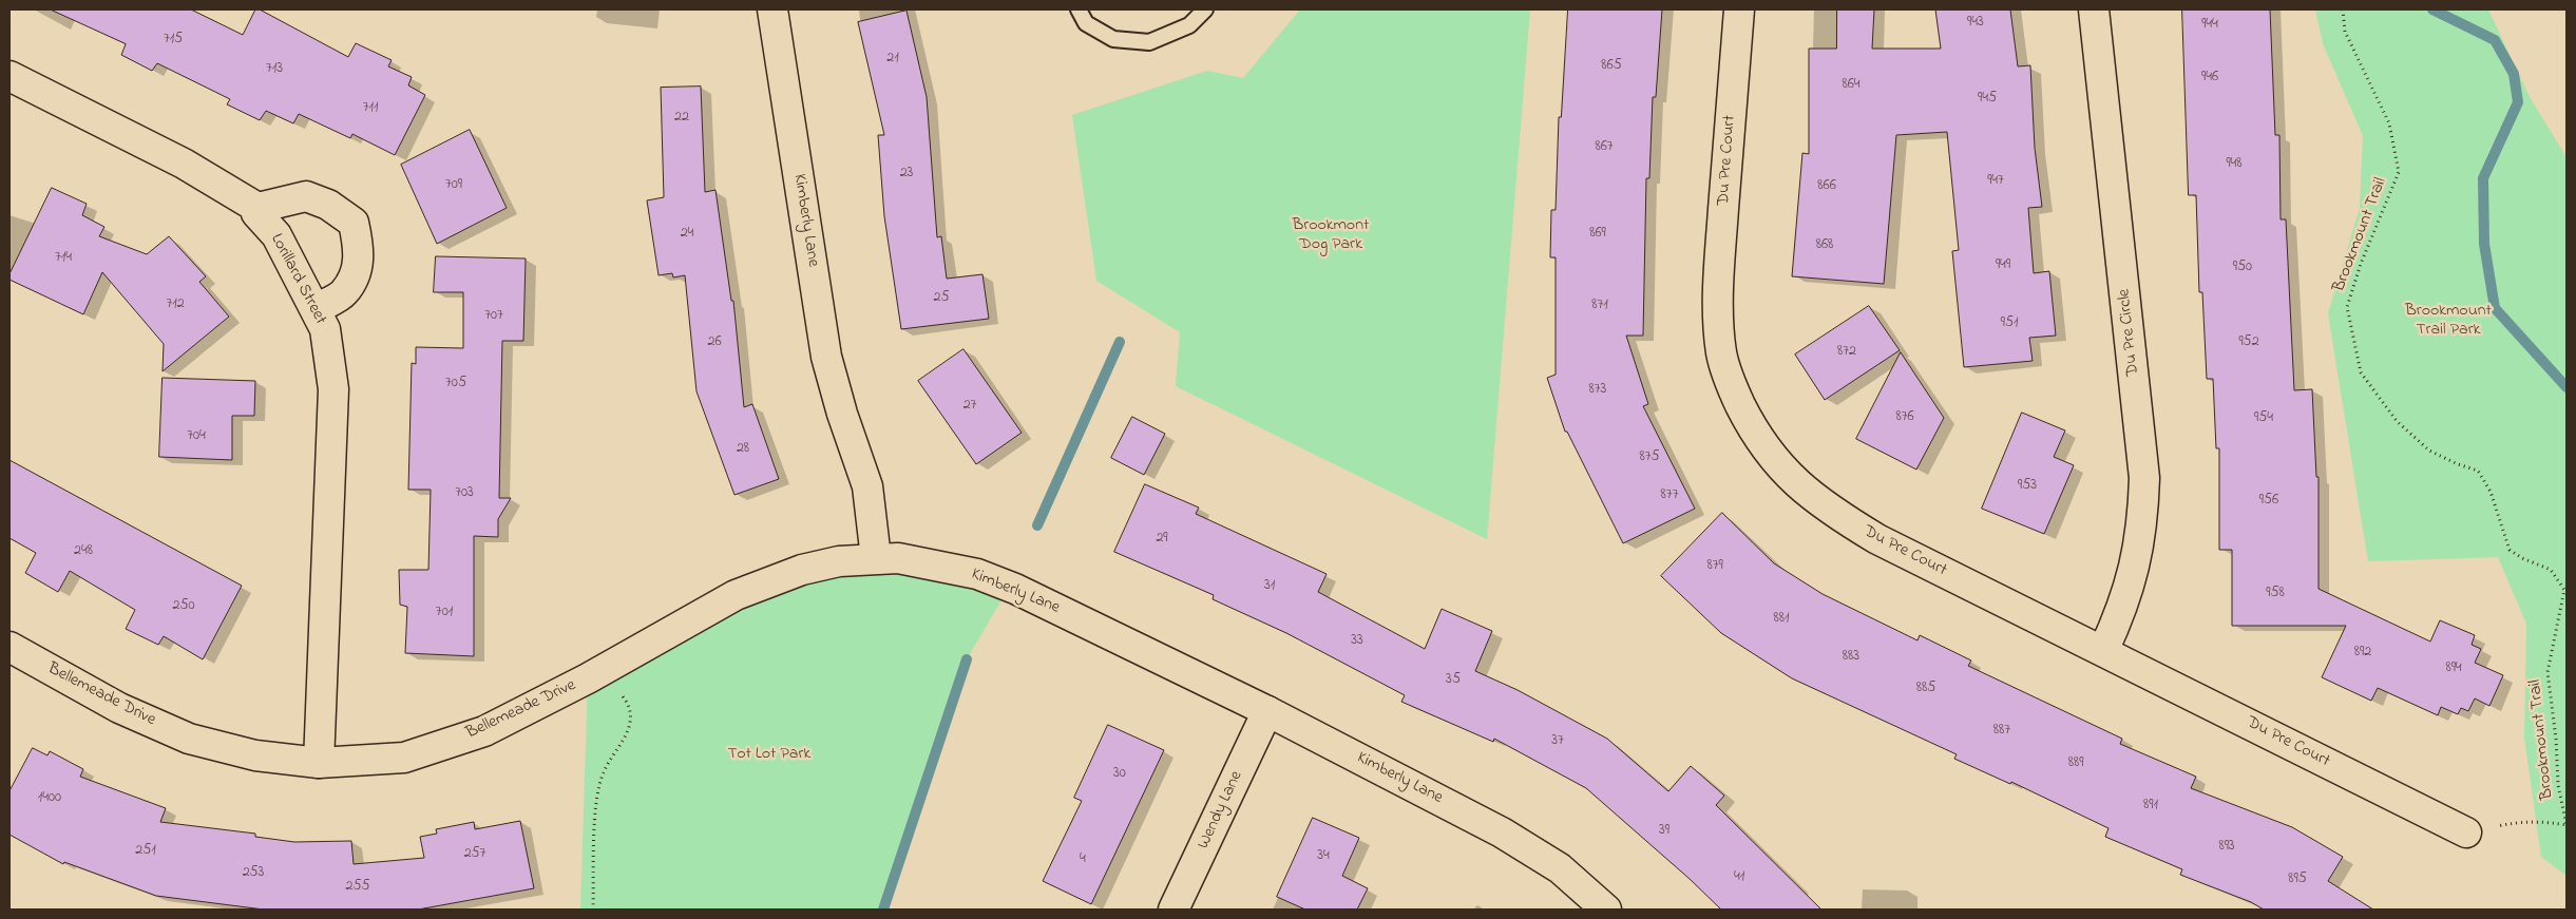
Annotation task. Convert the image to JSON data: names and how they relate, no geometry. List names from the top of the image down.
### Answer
{
  "streets": {
    "street": [
      "Du Pre Court",
      "Kimberly Lane",
      "Lorillard Street",
      "Du Pre Circle",
      "Bellemeade Drive",
      "Wendy Lane"
    ],
    "path": ["Brookmount Trail"]
  },
  "crossings": [
    ["Du Pre Court", "Brookmount Trail"],
    ["Du Pre Court", "Du Pre Circle"],
    ["Kimberly Lane", "Bellemeade Drive"],
    ["Kimberly Lane", "Wendy Lane"],
    ["Lorillard Street", "Bellemeade Drive"]
  ],
  "parks": ["Brookmont Dog Park", "Brookmount Trail Park", "Tot Lot Park"],
  "house_numbers": [
    "943",
    "944",
    "715",
    "21",
    "865",
    "713",
    "946",
    "864",
    "945",
    "711",
    "22",
    "867",
    "948",
    "23",
    "947",
    "709",
    "866",
    "24",
    "869",
    "868",
    "714",
    "949",
    "950",
    "25",
    "712",
    "871",
    "707",
    "951",
    "26",
    "952",
    "872",
    "705",
    "873",
    "27",
    "876",
    "954",
    "704",
    "28",
    "875",
    "953",
    "703",
    "877",
    "956",
    "29",
    "248",
    "879",
    "31",
    "958",
    "250",
    "701",
    "881",
    "33",
    "892",
    "883",
    "894",
    "35",
    "885",
    "887",
    "37",
    "889",
    "30",
    "1400",
    "891",
    "39",
    "893",
    "251",
    "257",
    "34",
    "4",
    "253",
    "41",
    "895",
    "255"
  ]
}
